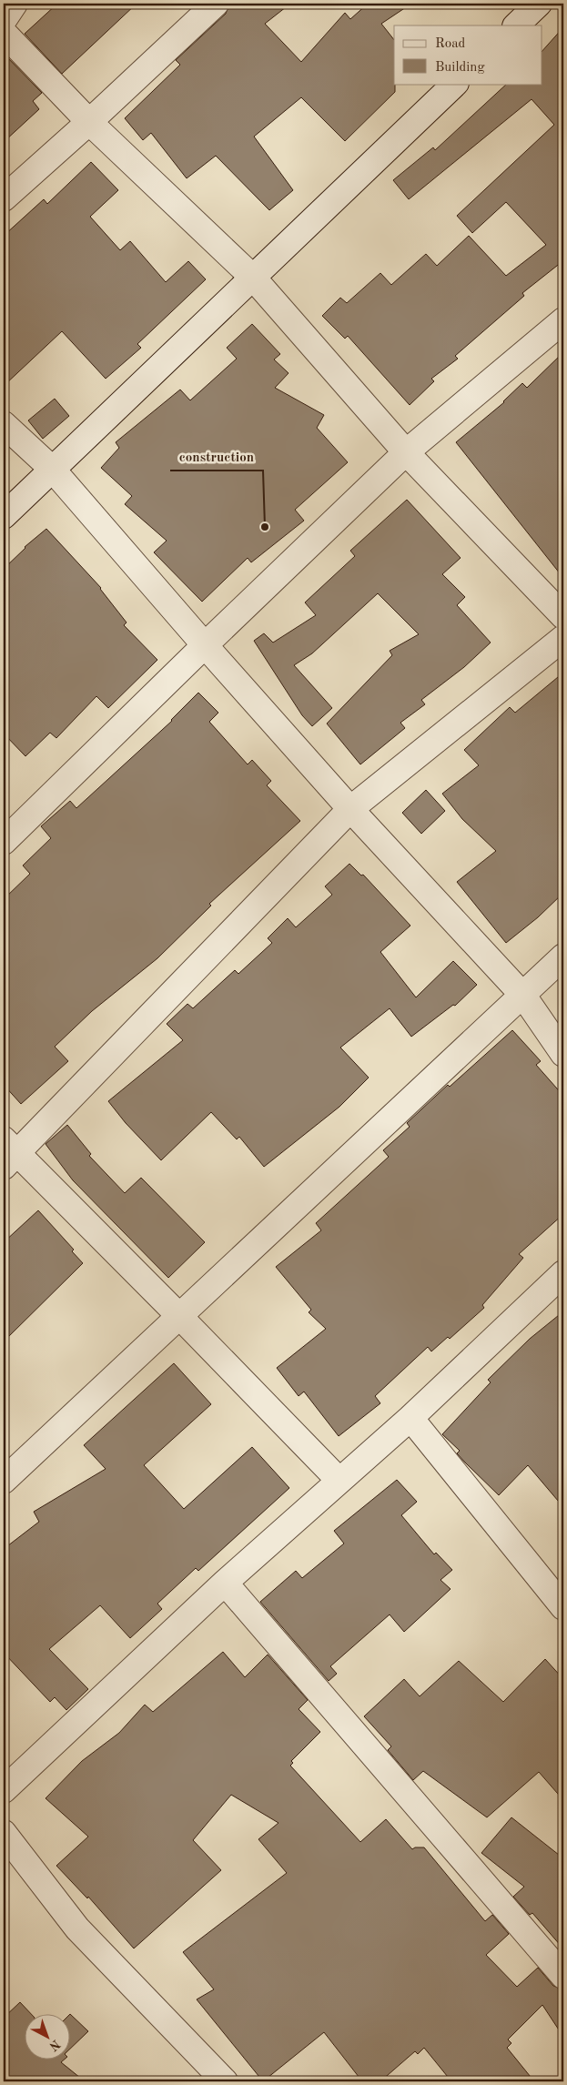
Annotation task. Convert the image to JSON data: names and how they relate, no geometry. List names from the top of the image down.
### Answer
{
  "places": ["construction"],
  "legend": ["Road", "Building"],
  "north": "bottom right"
}
